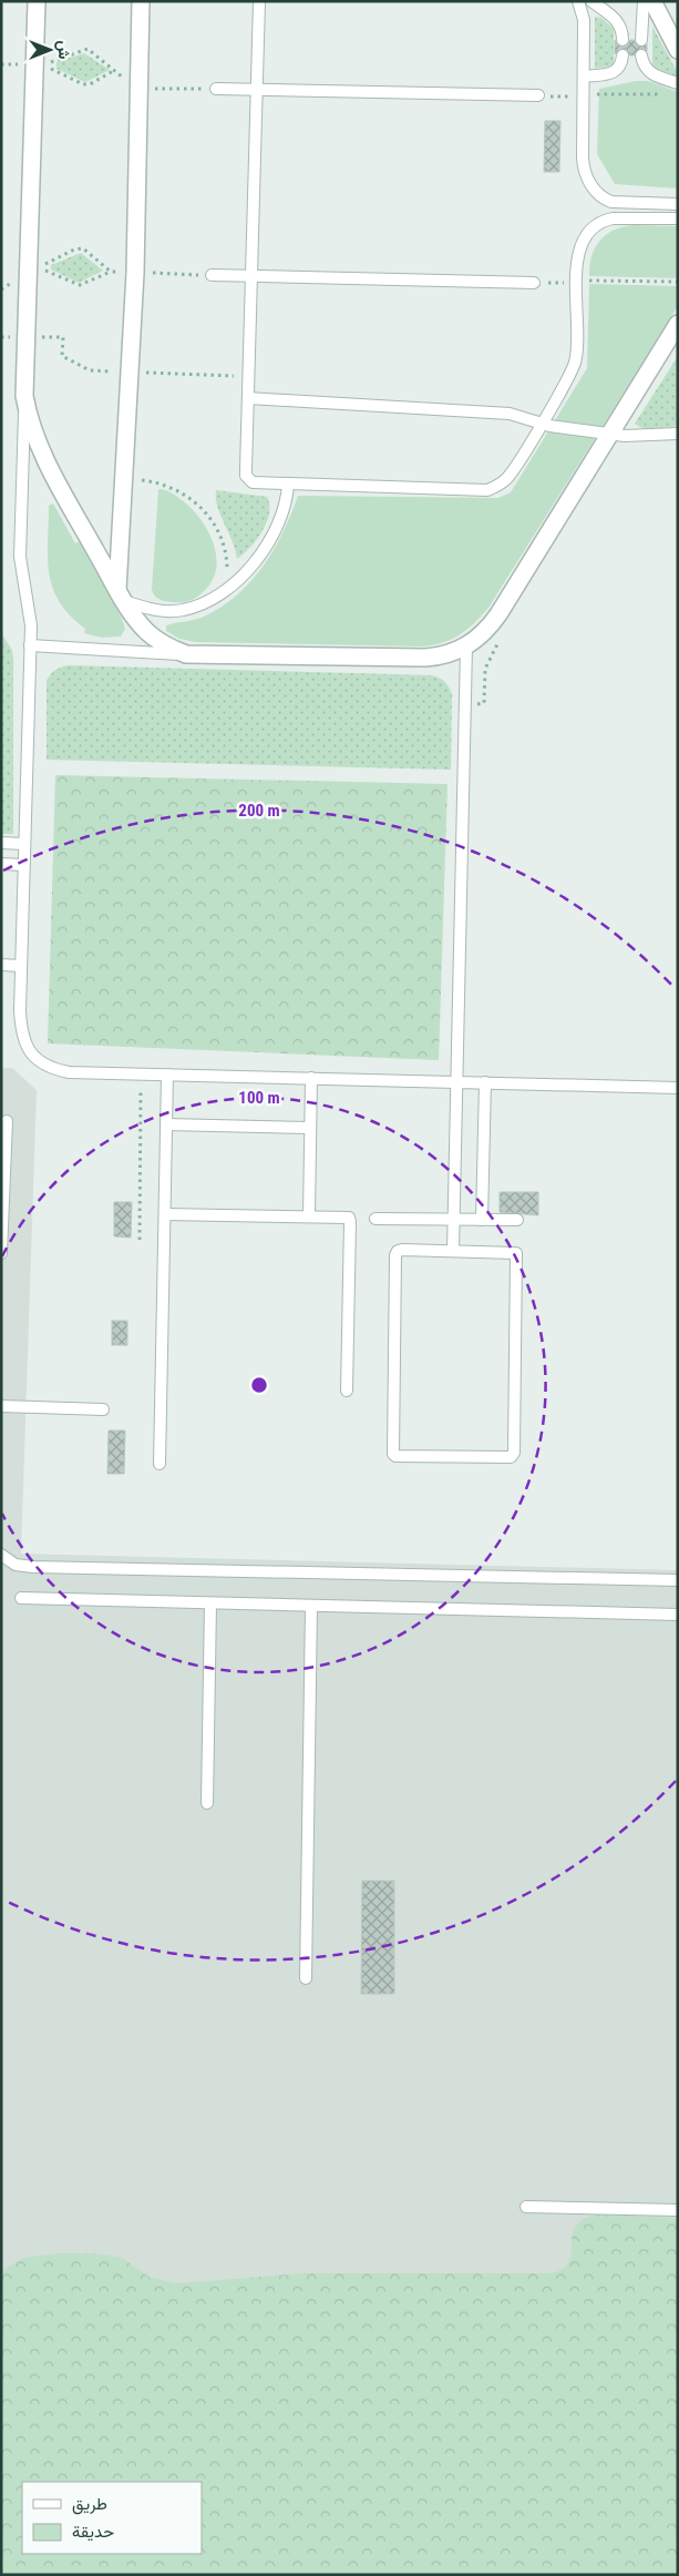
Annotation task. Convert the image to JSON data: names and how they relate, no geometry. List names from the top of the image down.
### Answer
{
  "legend": ["طريق", "حديقة"],
  "north": "right",
  "rings": ["200 m", "100 m"]
}
